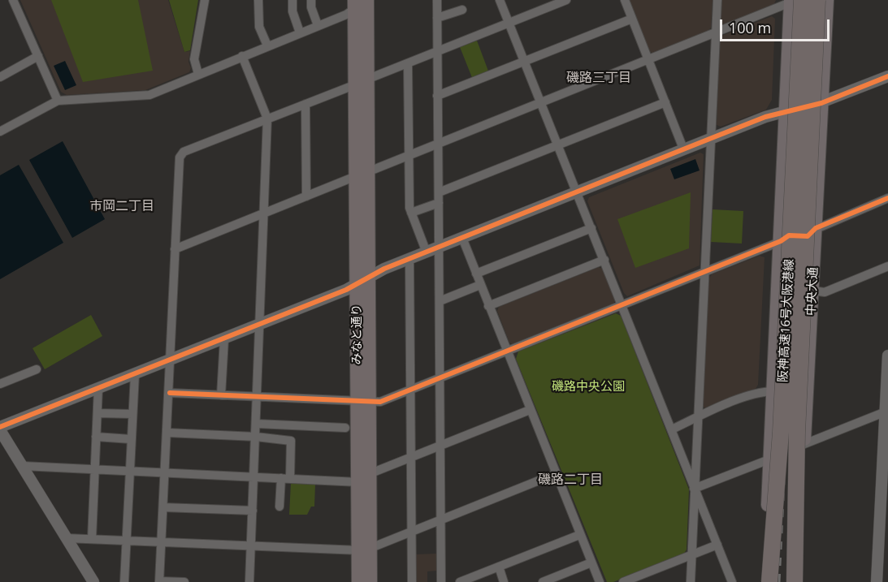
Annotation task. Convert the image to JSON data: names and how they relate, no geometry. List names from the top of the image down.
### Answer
{
  "streets": {
    "highway": ["阪神高速16号大阪港線", "みなと通り"],
    "main road": ["中央大通"]
  },
  "crossings": [
    ["中央大通", "阪神高速16号大阪港線"]
  ],
  "districts": ["磯路三丁目", "市岡二丁目", "磯路二丁目"],
  "parks": ["磯路中央公園"],
  "scale_bar": "100 m"
}
